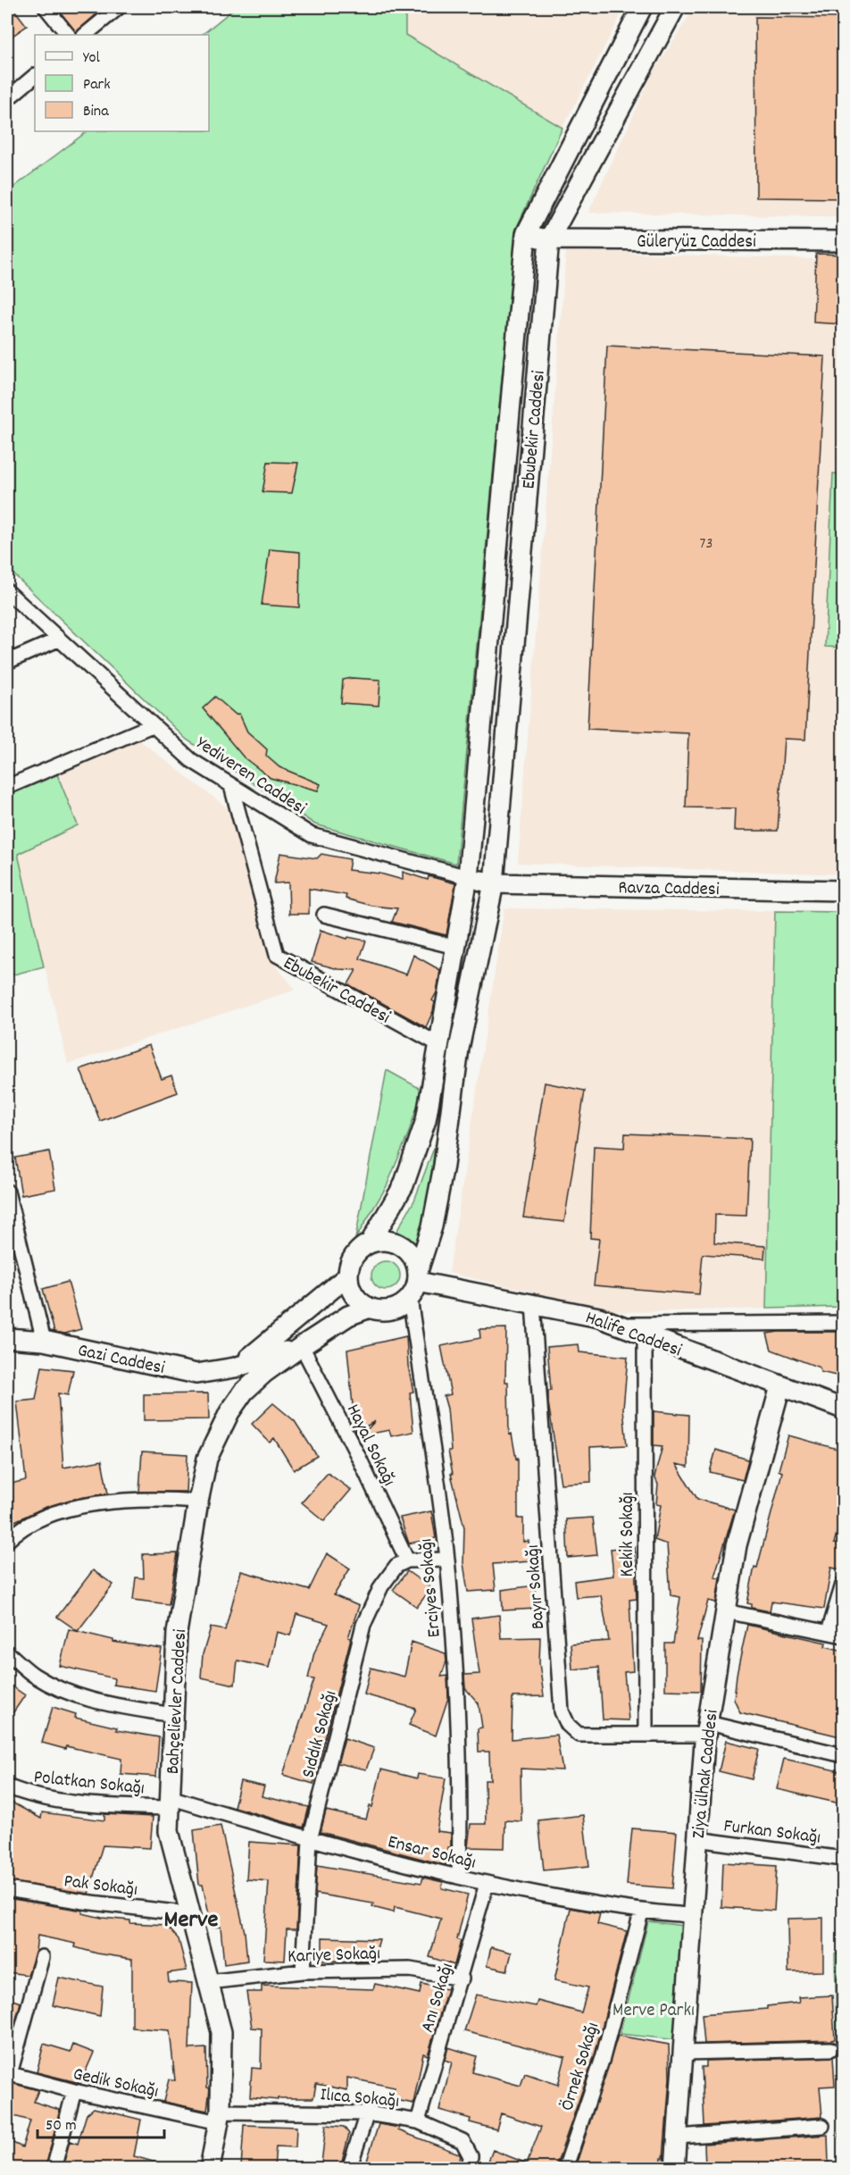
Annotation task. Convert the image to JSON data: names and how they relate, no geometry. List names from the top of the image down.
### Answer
{
  "streets": {
    "main road": [
      "Güleryüz Caddesi",
      "Ebubekir Caddesi",
      "Ravza Caddesi",
      "Halife Caddesi",
      "Gazi Caddesi",
      "Bahçelievler Caddesi",
      "Ziya ülhak Caddesi"
    ],
    "street": [
      "Yediveren Caddesi",
      "Hayal Sokağı",
      "Kekik Sokağı",
      "Bayır Sokağı",
      "Erciyes Sokağı",
      "Sıddık Sokağı",
      "Polatkan Sokağı",
      "Furkan Sokağı",
      "Ensar Sokağı",
      "Pak Sokağı",
      "Kariye Sokağı",
      "Anı Sokağı",
      "Örnek Sokağı",
      "Gedik Sokağı",
      "Ilıca Sokağı"
    ]
  },
  "crossings": [
    ["Güleryüz Caddesi", "Ebubekir Caddesi"],
    ["Ebubekir Caddesi", "Yediveren Caddesi"],
    ["Ebubekir Caddesi", "Ravza Caddesi"],
    ["Ebubekir Caddesi", "Halife Caddesi"],
    ["Ebubekir Caddesi", "Erciyes Sokağı"],
    ["Ebubekir Caddesi", "Bahçelievler Caddesi"],
    ["Halife Caddesi", "Kekik Sokağı"],
    ["Halife Caddesi", "Bayır Sokağı"],
    ["Halife Caddesi", "Erciyes Sokağı"],
    ["Halife Caddesi", "Bahçelievler Caddesi"],
    ["Halife Caddesi", "Ziya ülhak Caddesi"],
    ["Gazi Caddesi", "Hayal Sokağı"],
    ["Gazi Caddesi", "Bahçelievler Caddesi"],
    ["Hayal Sokağı", "Bahçelievler Caddesi"],
    ["Hayal Sokağı", "Sıddık Sokağı"],
    ["Kekik Sokağı", "Bayır Sokağı"],
    ["Bayır Sokağı", "Ziya ülhak Caddesi"],
    ["Erciyes Sokağı", "Bahçelievler Caddesi"],
    ["Erciyes Sokağı", "Ensar Sokağı"],
    ["Bahçelievler Caddesi", "Polatkan Sokağı"],
    ["Bahçelievler Caddesi", "Ensar Sokağı"],
    ["Bahçelievler Caddesi", "Pak Sokağı"],
    ["Bahçelievler Caddesi", "Kariye Sokağı"],
    ["Bahçelievler Caddesi", "Gedik Sokağı"],
    ["Bahçelievler Caddesi", "Ilıca Sokağı"],
    ["Sıddık Sokağı", "Ensar Sokağı"],
    ["Sıddık Sokağı", "Kariye Sokağı"],
    ["Ziya ülhak Caddesi", "Furkan Sokağı"],
    ["Ziya ülhak Caddesi", "Ensar Sokağı"],
    ["Polatkan Sokağı", "Ensar Sokağı"],
    ["Ensar Sokağı", "Anı Sokağı"],
    ["Ensar Sokağı", "Örnek Sokağı"],
    ["Kariye Sokağı", "Anı Sokağı"],
    ["Anı Sokağı", "Ilıca Sokağı"],
    ["Gedik Sokağı", "Ilıca Sokağı"]
  ],
  "districts": ["Merve"],
  "parks": ["Merve Parkı"],
  "house_numbers": ["73"],
  "legend": ["Yol", "Park", "Bina"],
  "scale_bar": "50 m"
}
